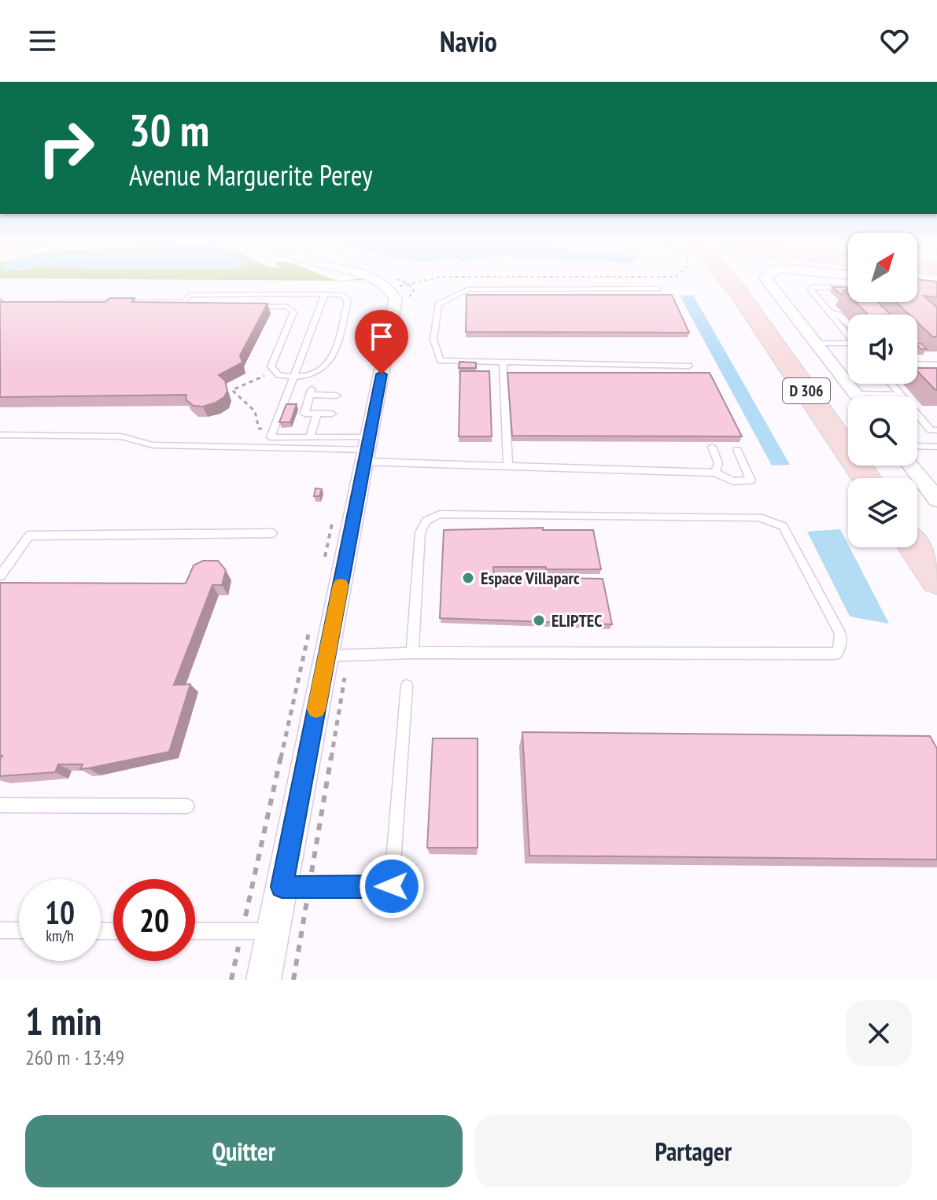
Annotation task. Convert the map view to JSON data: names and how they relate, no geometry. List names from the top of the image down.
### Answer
{
  "streets": {
    "main road": ["D 306"]
  },
  "places": ["Espace Villaparc", "ELIPTEC"],
  "north": "top right",
  "page": {
    "header": "Navio",
    "turn": ["30 m", "Avenue Marguerite Perey"],
    "speed": "10 km/h",
    "limit": "20",
    "heading": ["1 min", "260 m · 13:49"],
    "buttons": ["Quitter", "Partager"]
  }
}
